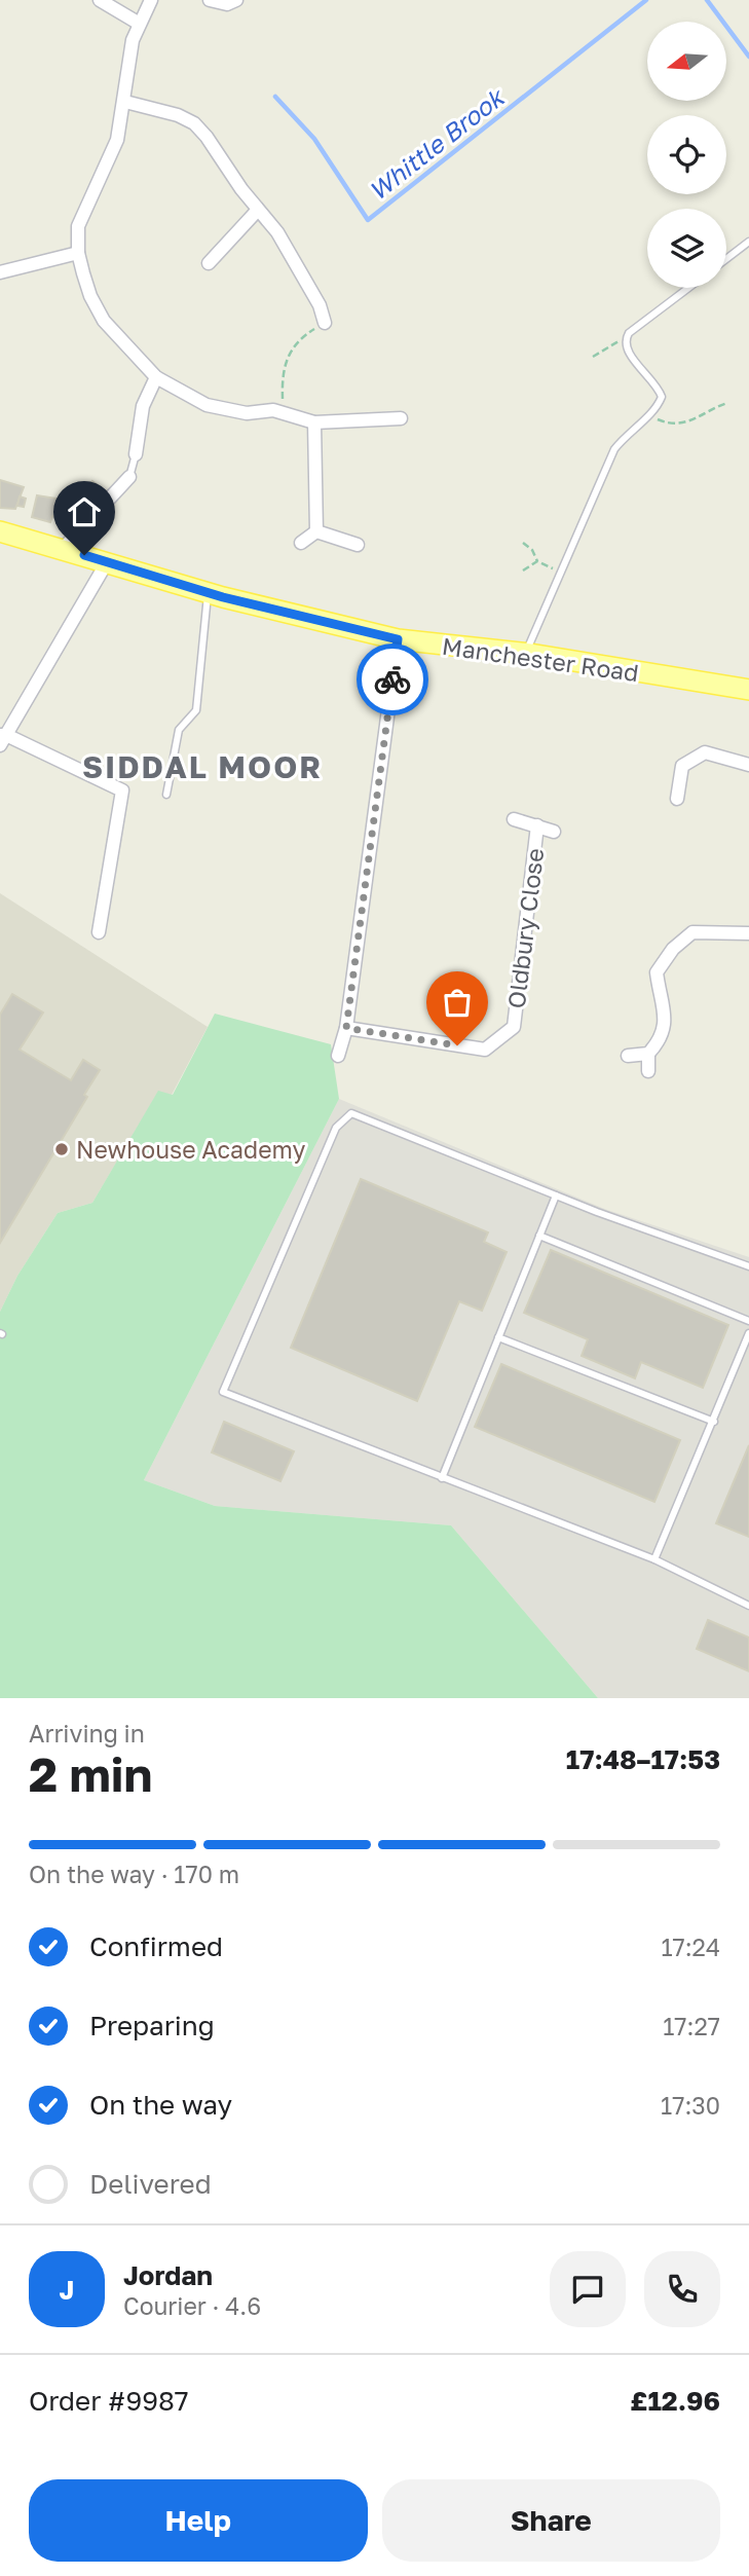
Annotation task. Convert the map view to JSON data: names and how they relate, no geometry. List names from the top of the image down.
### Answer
{
  "streets": {
    "main road": ["Manchester Road"],
    "street": ["Oldbury Close"]
  },
  "districts": ["SIDDAL MOOR"],
  "water": ["Whittle Brook"],
  "places": ["Newhouse Academy"],
  "north": "left",
  "page": {
    "heading": ["2 min", "Arriving in", "17:48–17:53"],
    "panel": [
      "Jordan",
      "Courier · 4.6",
      "Order #9987",
      "£12.96"
    ],
    "bar": "On the way · 170 m",
    "list": [
      ["Confirmed", "17:24"],
      ["Preparing", "17:27"],
      ["On the way", "17:30"],
      "Delivered"
    ],
    "round": "J",
    "buttons": ["Help", "Share"]
  }
}
